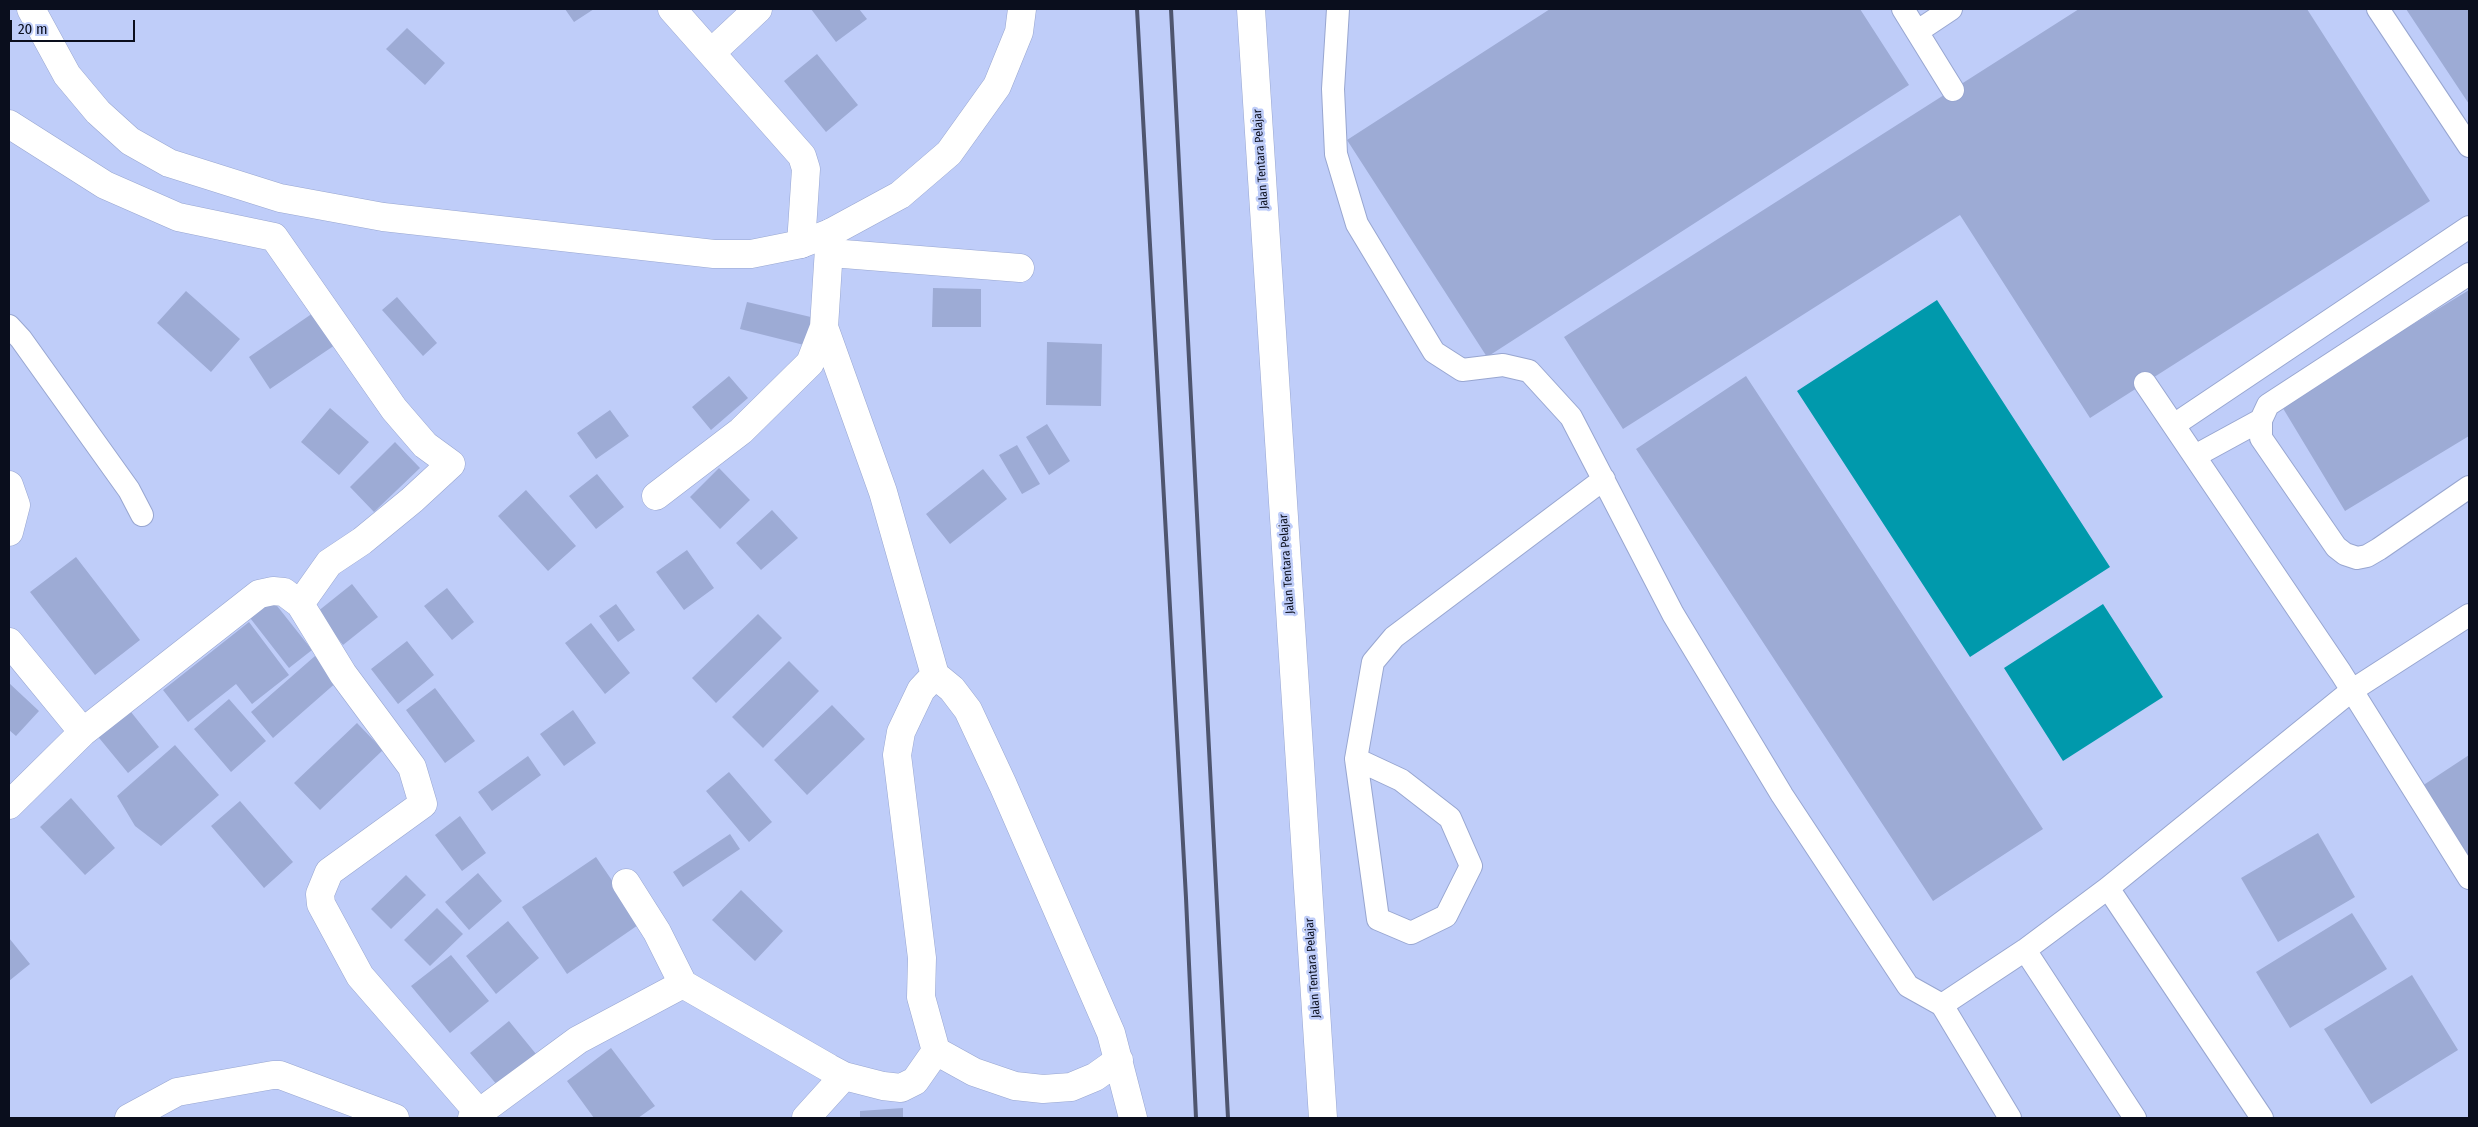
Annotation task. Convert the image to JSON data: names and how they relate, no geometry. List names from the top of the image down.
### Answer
{
  "streets": {
    "main road": ["Jalan Tentara Pelajar"]
  },
  "scale_bar": "20 m"
}
